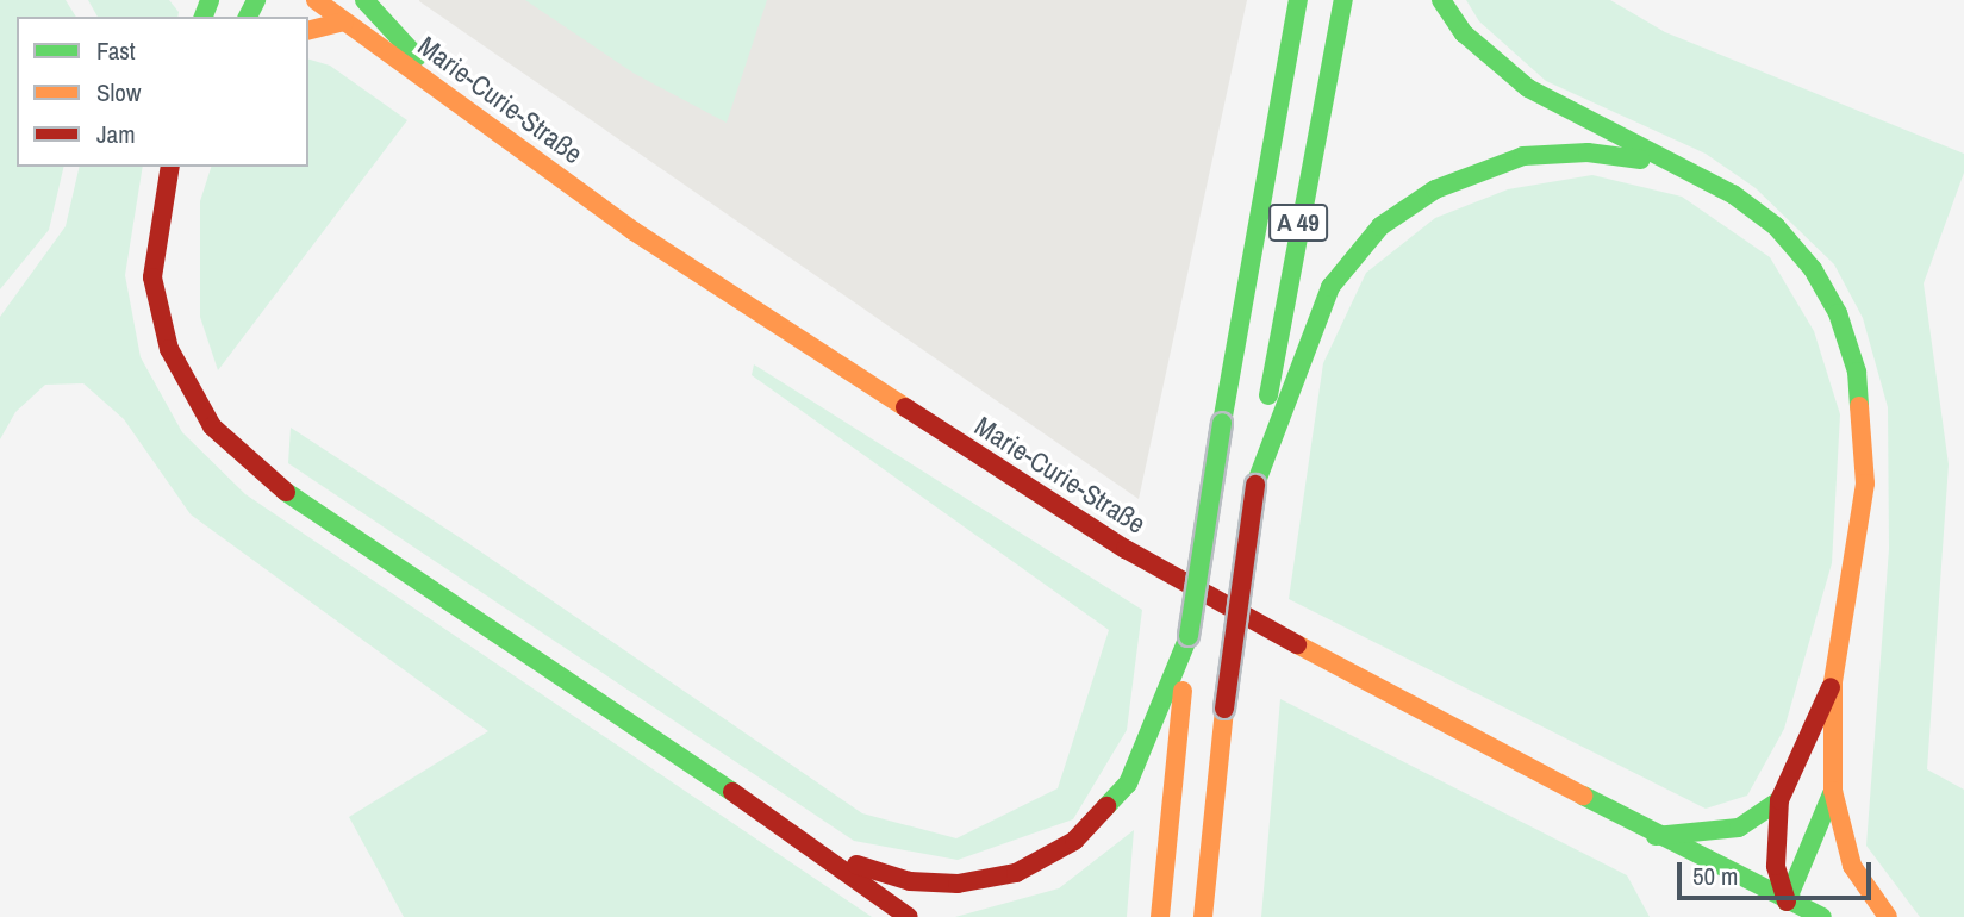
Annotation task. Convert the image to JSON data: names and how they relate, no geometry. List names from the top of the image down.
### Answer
{
  "streets": {
    "main road": ["Marie-Curie-Straße", "A 49"]
  },
  "legend": ["Fast", "Slow", "Jam"],
  "scale_bar": "50 m"
}
